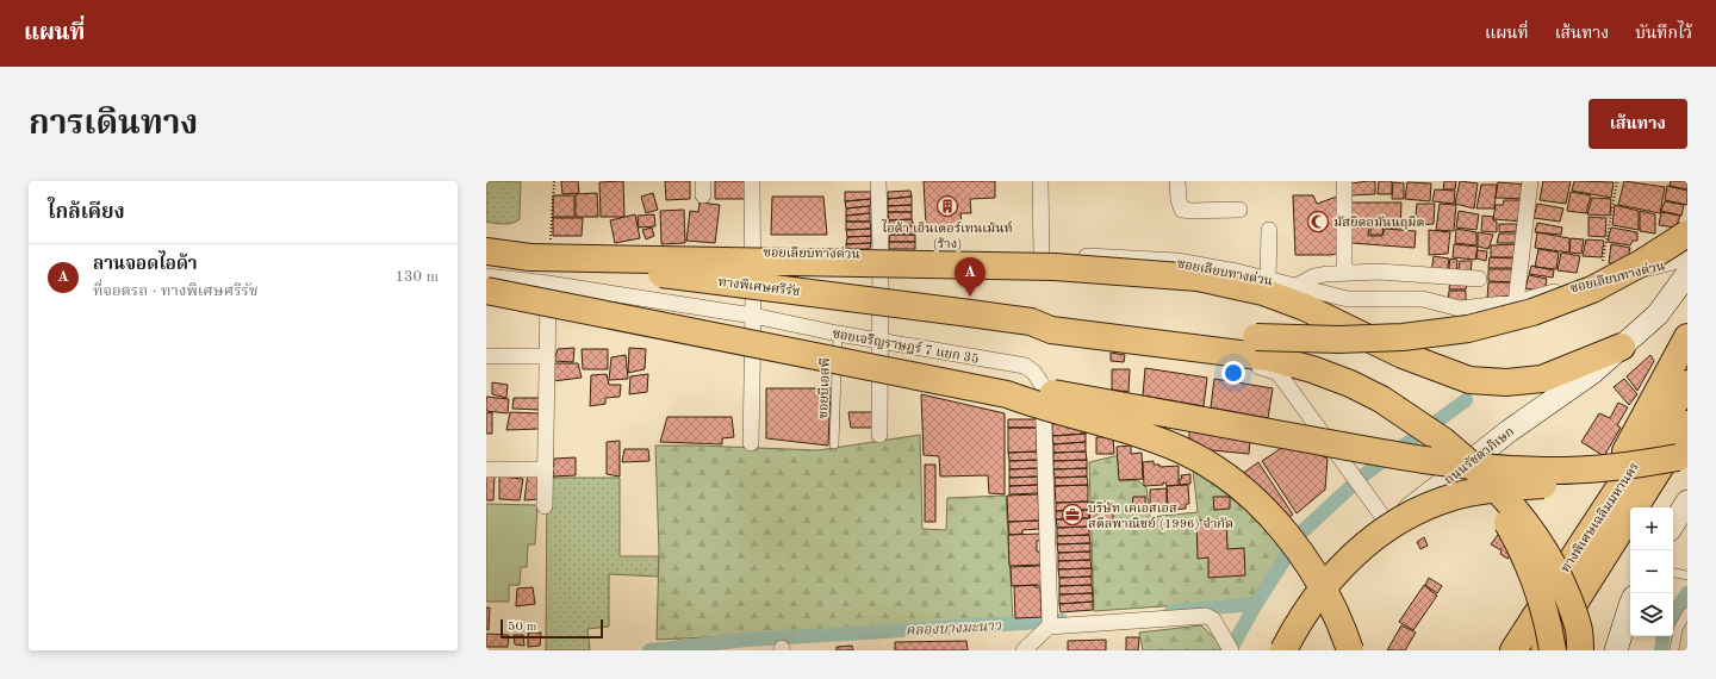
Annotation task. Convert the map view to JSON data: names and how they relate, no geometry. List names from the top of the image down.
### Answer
{
  "streets": {
    "highway": ["ทางพิเศษศรีรัช", "ทางพิเศษเฉลิมมหานคร"],
    "main road": ["ถนนรัชดาภิเษก"],
    "street": ["ซอยเลียบทางด่วน", "ซอยเจริญราษฎร์ 7 แยก 35"],
    "lane": ["ซอยบีเอสพี"]
  },
  "crossings": [
    ["ซอยเจริญราษฎร์ 7 แยก 35", "ซอยบีเอสพี"]
  ],
  "water": ["คลองบางมะนาว"],
  "places": {
    "building": ["ไอด้า เอ็นเตอร์เทนเม้นท์ (ร้าง)"],
    "mosque": ["มัสยิดอมันนฤมิต"],
    "office": ["บริษัท เคเอสเอส สตีลพาณิชย์ (1996) จำกัด"]
  },
  "scale_bar": "50 m",
  "page": {
    "header": "แผนที่",
    "nav": ["แผนที่", "เส้นทาง", "บันทึกไว้"],
    "title": "การเดินทาง",
    "buttons": "เส้นทาง",
    "heading": "ใกล้เคียง",
    "list": [
      {
        "mark": "A",
        "name": "ลานจอดไอด้า",
        "note": "ที่จอดรถ · ทางพิเศษศรีรัช",
        "value": "130 m"
      }
    ],
    "pins": "A",
    "map_buttons": ["+", "−"],
    "scale": "50 m"
  }
}
